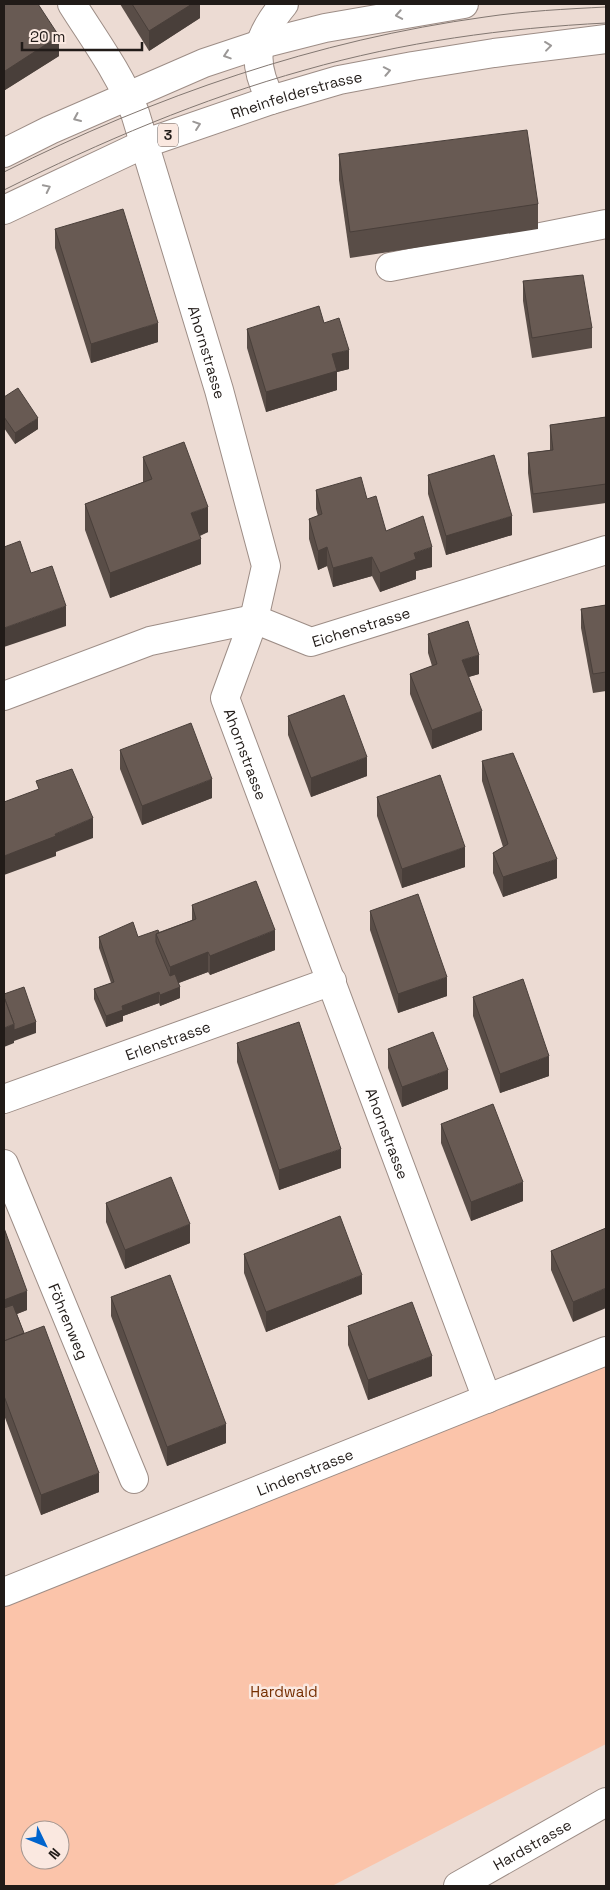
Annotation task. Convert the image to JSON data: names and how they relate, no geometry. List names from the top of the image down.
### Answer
{
  "streets": {
    "street": [
      "Rheinfelderstrasse",
      "3",
      "Ahornstrasse",
      "Eichenstrasse",
      "Erlenstrasse",
      "Föhrenweg",
      "Lindenstrasse",
      "Hardstrasse"
    ]
  },
  "crossings": [
    ["Rheinfelderstrasse", "Ahornstrasse"],
    ["Ahornstrasse", "Eichenstrasse"],
    ["Ahornstrasse", "Erlenstrasse"],
    ["Ahornstrasse", "Lindenstrasse"]
  ],
  "parks": ["Hardwald"],
  "scale_bar": "20 m",
  "north": "bottom right"
}
